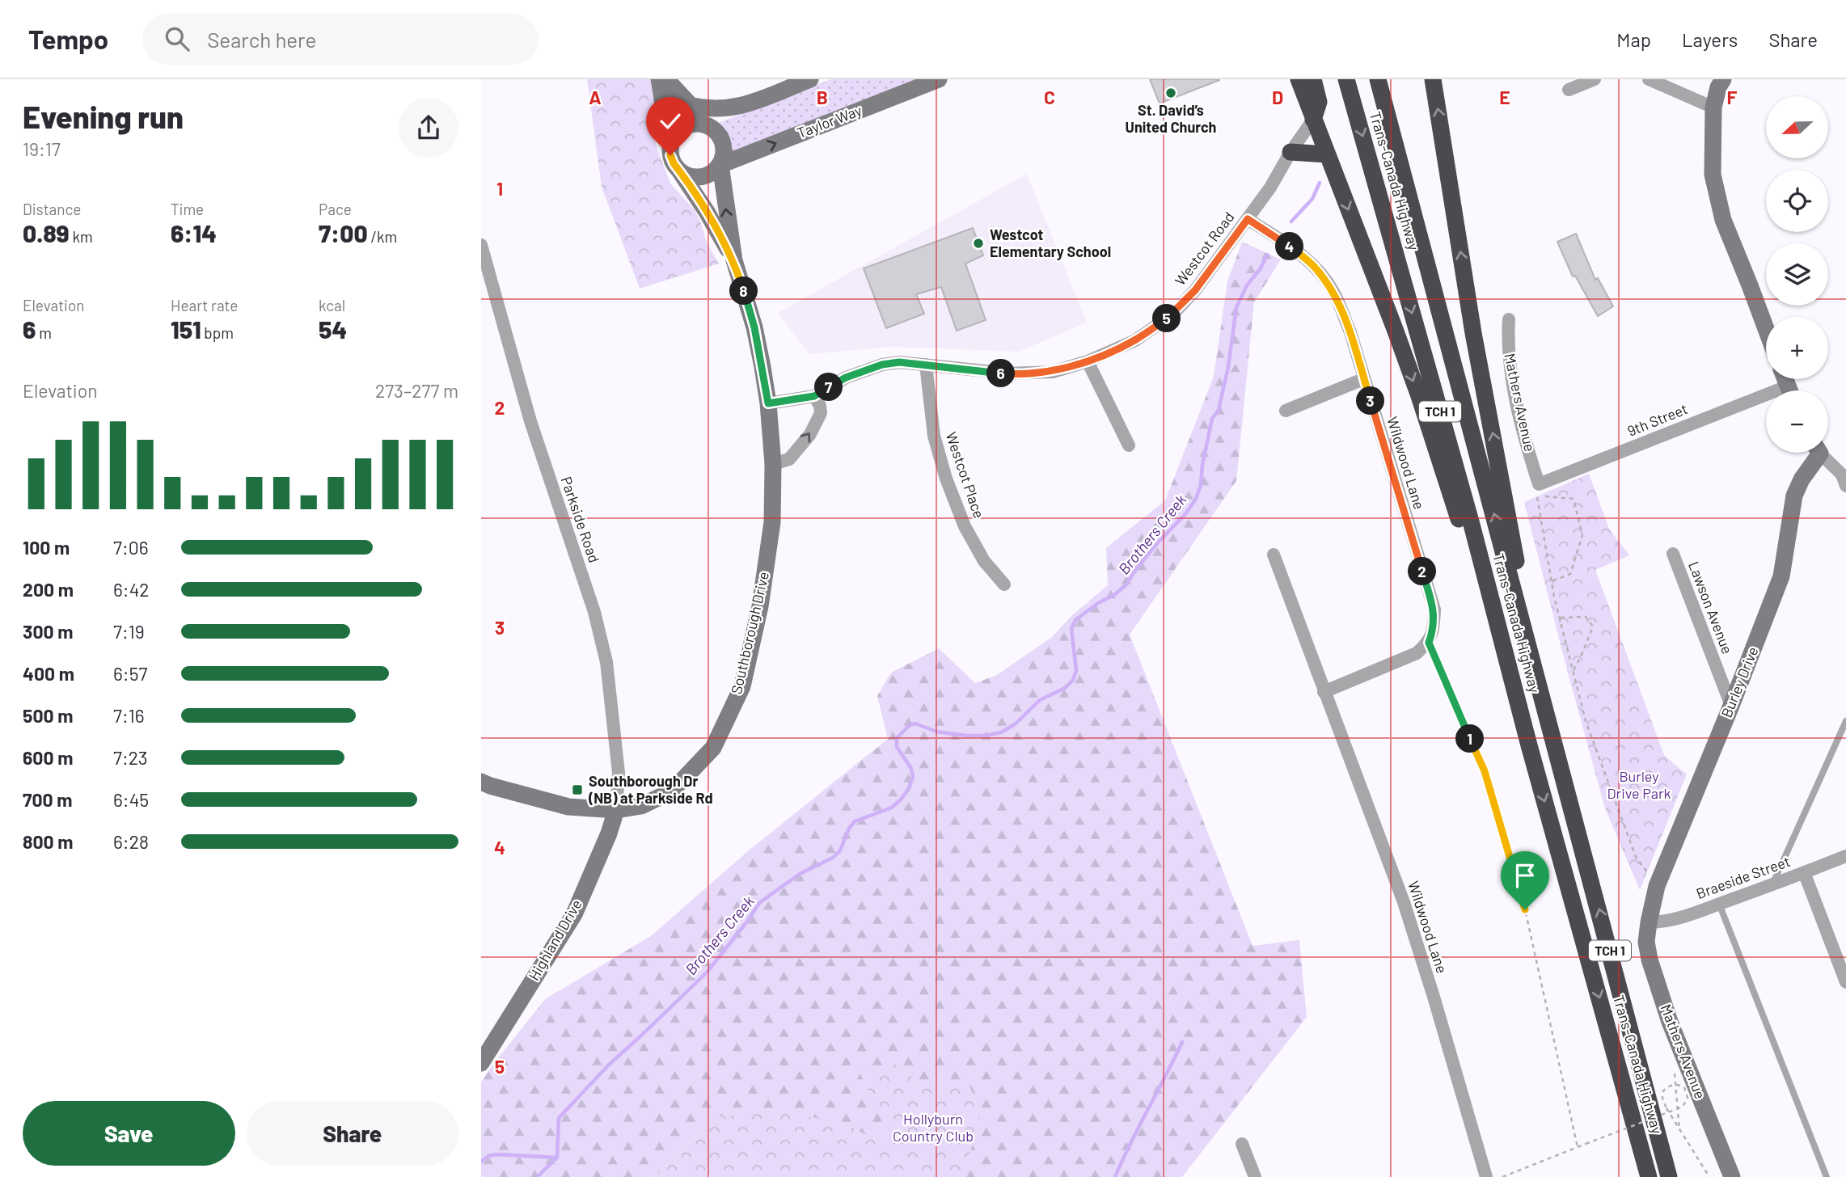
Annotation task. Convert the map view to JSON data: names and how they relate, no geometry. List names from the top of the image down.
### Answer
{
  "streets": {
    "highway": ["Trans-Canada Highway", "TCH 1"],
    "street": [
      "Taylor Way",
      "Westcot Road",
      "Mathers Avenue",
      "9th Street",
      "Wildwood Lane",
      "Westcot Place",
      "Parkside Road",
      "Lawson Avenue",
      "Southborough Drive",
      "Burley Drive",
      "Braeside Street",
      "Highland Drive"
    ]
  },
  "crossings": [
    ["Taylor Way", "Southborough Drive"],
    ["Westcot Road", "Wildwood Lane"],
    ["Westcot Road", "Westcot Place"],
    ["Westcot Road", "Southborough Drive"],
    ["Mathers Avenue", "9th Street"],
    ["Mathers Avenue", "Burley Drive"],
    ["Mathers Avenue", "Braeside Street"],
    ["Parkside Road", "Southborough Drive"],
    ["Parkside Road", "Highland Drive"],
    ["Lawson Avenue", "Burley Drive"],
    ["Southborough Drive", "Highland Drive"],
    ["Burley Drive", "Braeside Street"]
  ],
  "water": ["Brothers Creek"],
  "parks": ["Burley Drive Park", "Hollyburn Country Club"],
  "places": {
    "other": ["St. David’s United Church", "Westcot Elementary School"],
    "transit": ["Southborough Dr (NB) at Parkside Rd"]
  },
  "north": "left",
  "page": {
    "header": "Tempo",
    "search": "Search here",
    "nav": ["Map", "Layers", "Share"],
    "heading": ["Evening run", "19:17"],
    "map_buttons": ["+", "−"],
    "stats": [
      ["Distance", "0.89 km"],
      ["Time", "6:14"],
      ["Pace", "7:00 /km"],
      ["Elevation", "6 m"],
      ["Heart rate", "151 bpm"],
      ["kcal", "54"]
    ],
    "pins": [
      "4",
      "8",
      "5",
      "6",
      "7",
      "3",
      "2",
      "1"
    ],
    "chart": ["Elevation", "273–277 m"],
    "list": [
      {
        "name": "100 m",
        "note": "7:06"
      },
      {
        "name": "200 m",
        "note": "6:42"
      },
      {
        "name": "300 m",
        "note": "7:19"
      },
      {
        "name": "400 m",
        "note": "6:57"
      },
      {
        "name": "500 m",
        "note": "7:16"
      },
      {
        "name": "600 m",
        "note": "7:23"
      },
      {
        "name": "700 m",
        "note": "6:45"
      },
      {
        "name": "800 m",
        "note": "6:28"
      }
    ],
    "buttons": ["Save", "Share"]
  },
  "grid": {
    "columns": [
      "A",
      "B",
      "C",
      "D",
      "E",
      "F"
    ],
    "rows": [
      "1",
      "2",
      "3",
      "4",
      "5"
    ]
  }
}
